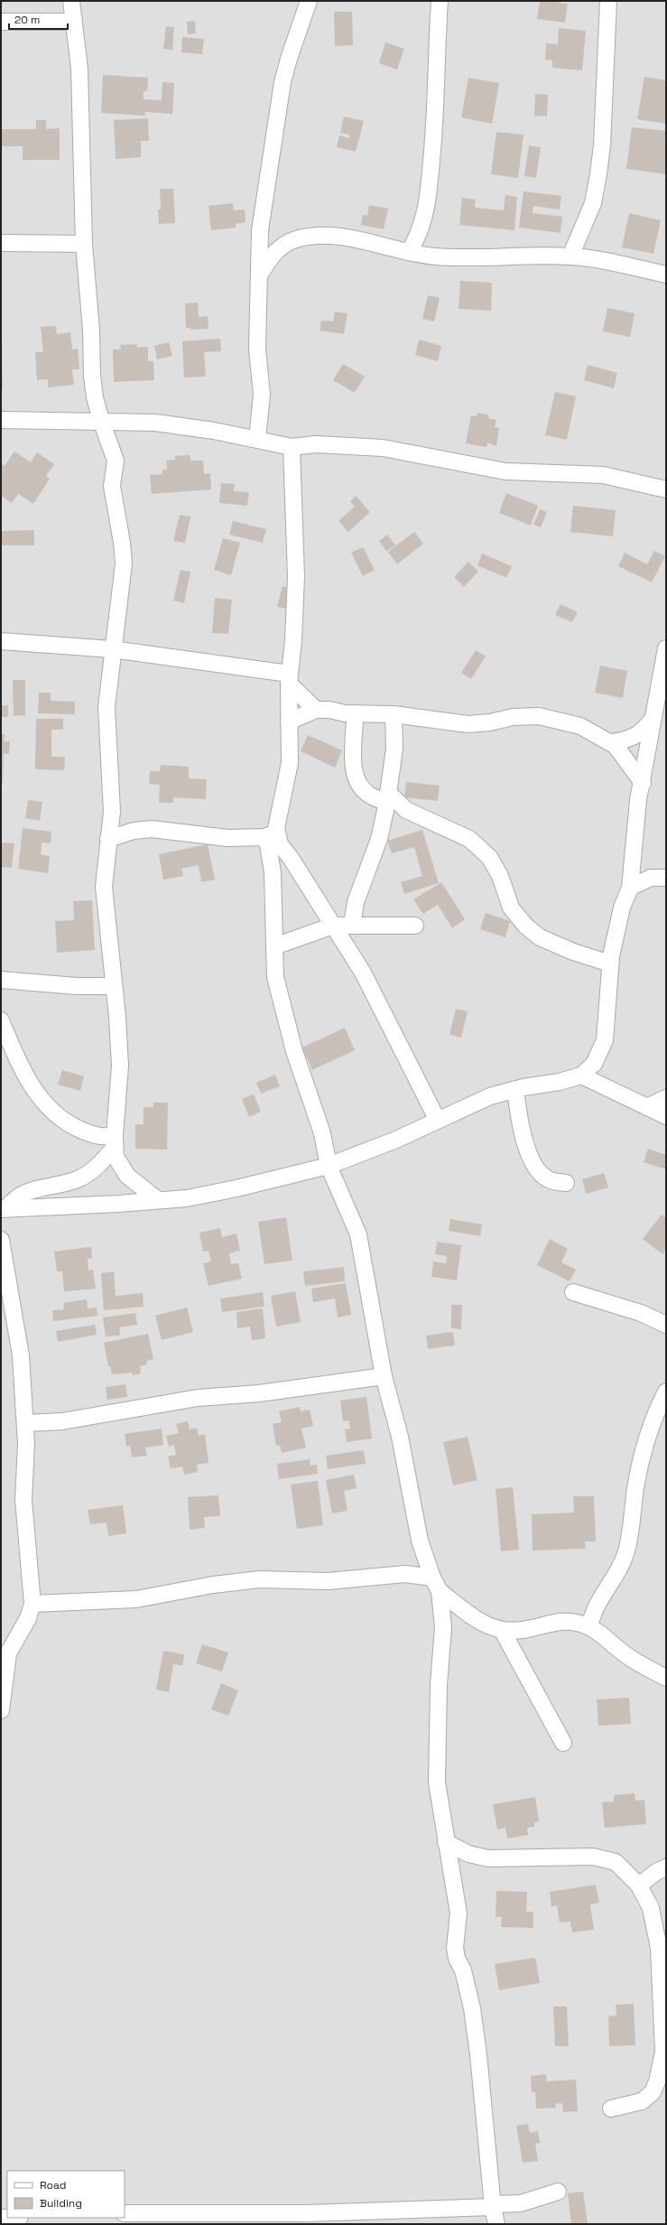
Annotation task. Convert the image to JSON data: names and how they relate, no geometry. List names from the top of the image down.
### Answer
{
  "legend": ["Road", "Building"],
  "scale_bar": "20 m"
}
